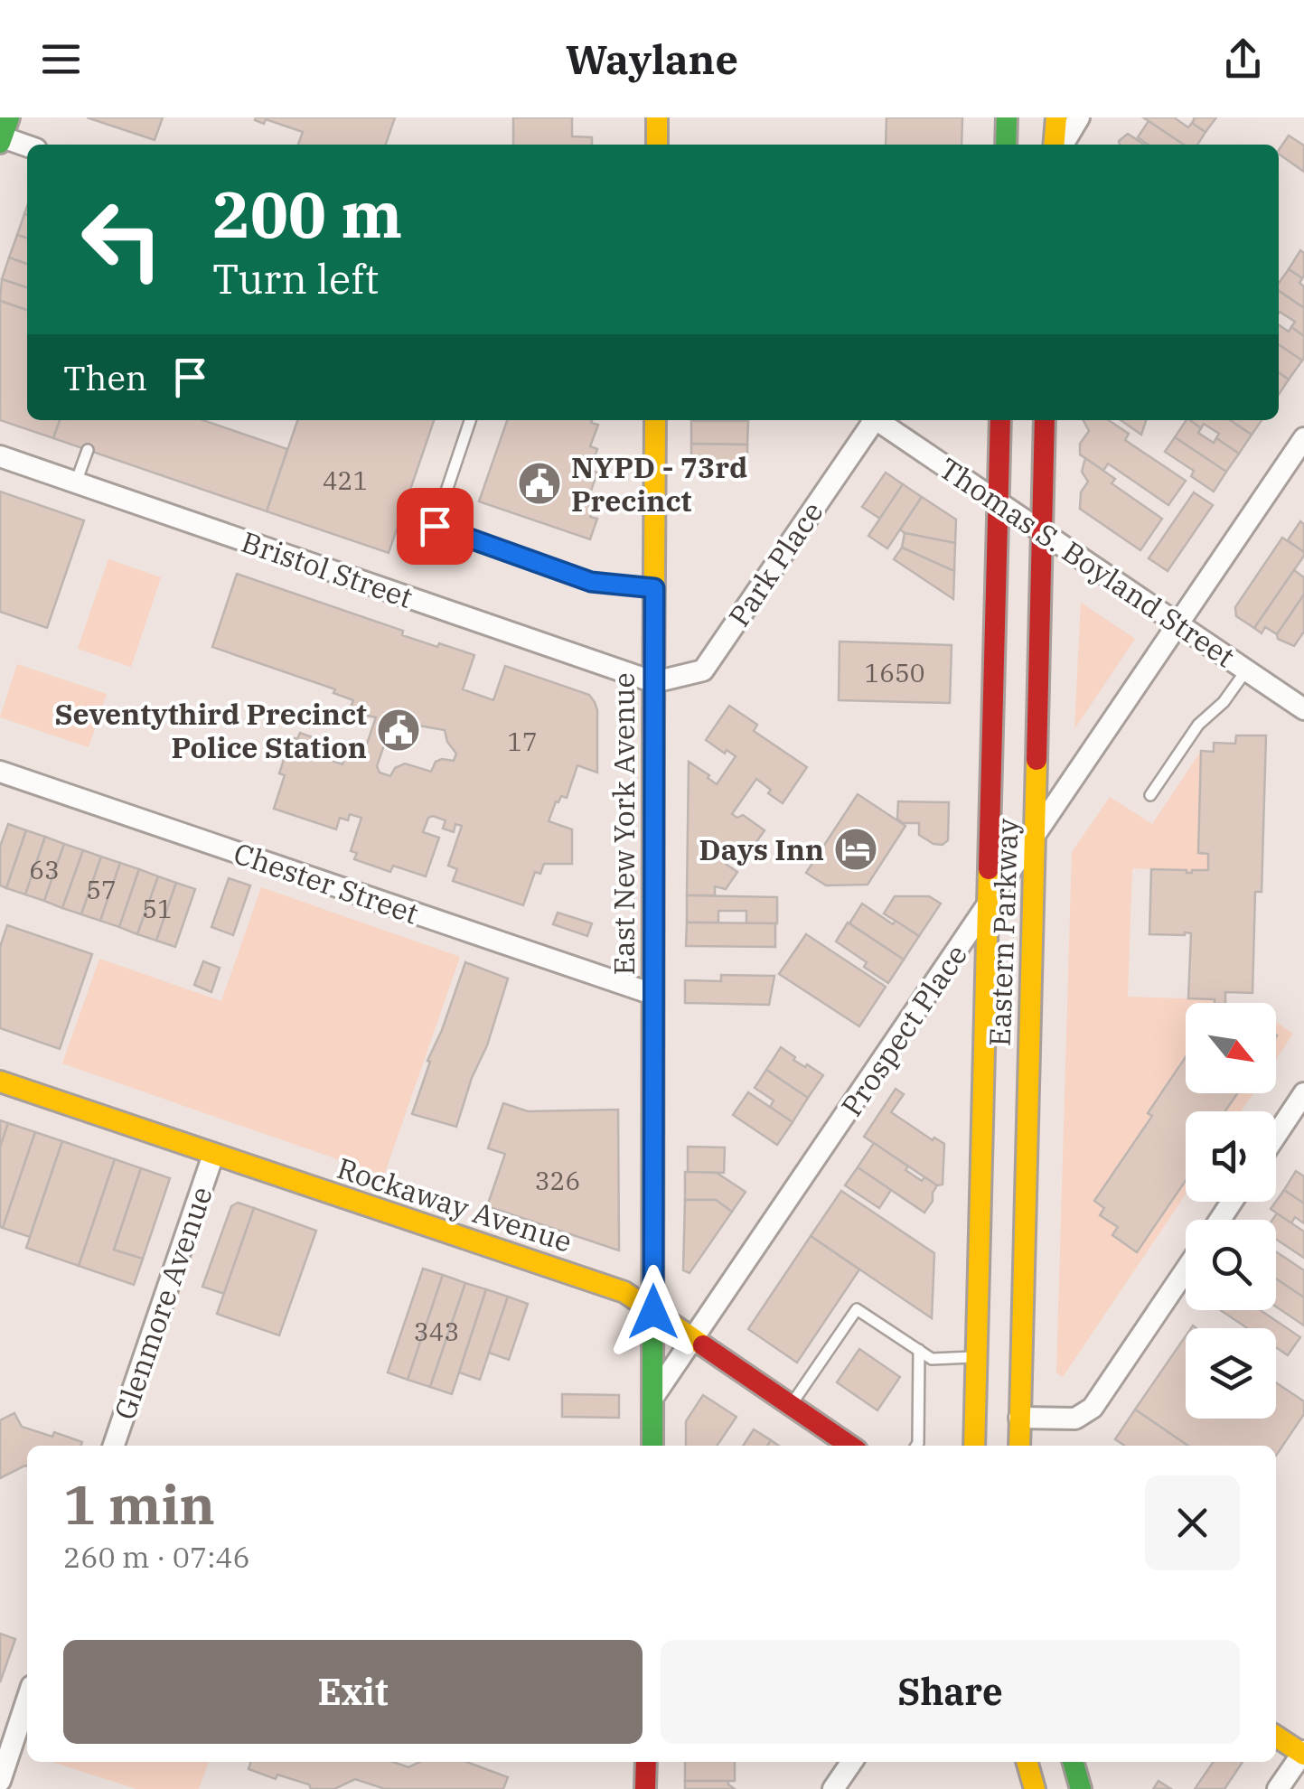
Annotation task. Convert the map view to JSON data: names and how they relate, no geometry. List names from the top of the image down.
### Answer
{
  "streets": {
    "main road": ["East New York Avenue", "Eastern Parkway", "Rockaway Avenue"],
    "street": [
      "Thomas S. Boyland Street",
      "Park Place",
      "Bristol Street",
      "Chester Street",
      "Prospect Place",
      "Glenmore Avenue"
    ]
  },
  "crossings": [
    ["Thomas S. Boyland Street", "Eastern Parkway"],
    ["Thomas S. Boyland Street", "Prospect Place"],
    ["Park Place", "Bristol Street"],
    ["Park Place", "East New York Avenue"],
    ["Bristol Street", "East New York Avenue"],
    ["East New York Avenue", "Chester Street"],
    ["East New York Avenue", "Prospect Place"],
    ["East New York Avenue", "Rockaway Avenue"],
    ["Eastern Parkway", "Prospect Place"],
    ["Prospect Place", "Rockaway Avenue"],
    ["Rockaway Avenue", "Glenmore Avenue"]
  ],
  "places": {
    "public building": ["NYPD - 73rd Precinct", "Seventythird Precinct Police Station"],
    "hotel": ["Days Inn"]
  },
  "house_numbers": [
    "421",
    "1650",
    "17",
    "63",
    "57",
    "51",
    "326",
    "343"
  ],
  "north": "bottom right",
  "page": {
    "header": "Waylane",
    "turn": ["200 m", "Turn left"],
    "then": "Then",
    "heading": ["1 min", "260 m · 07:46"],
    "buttons": ["Exit", "Share"]
  }
}
